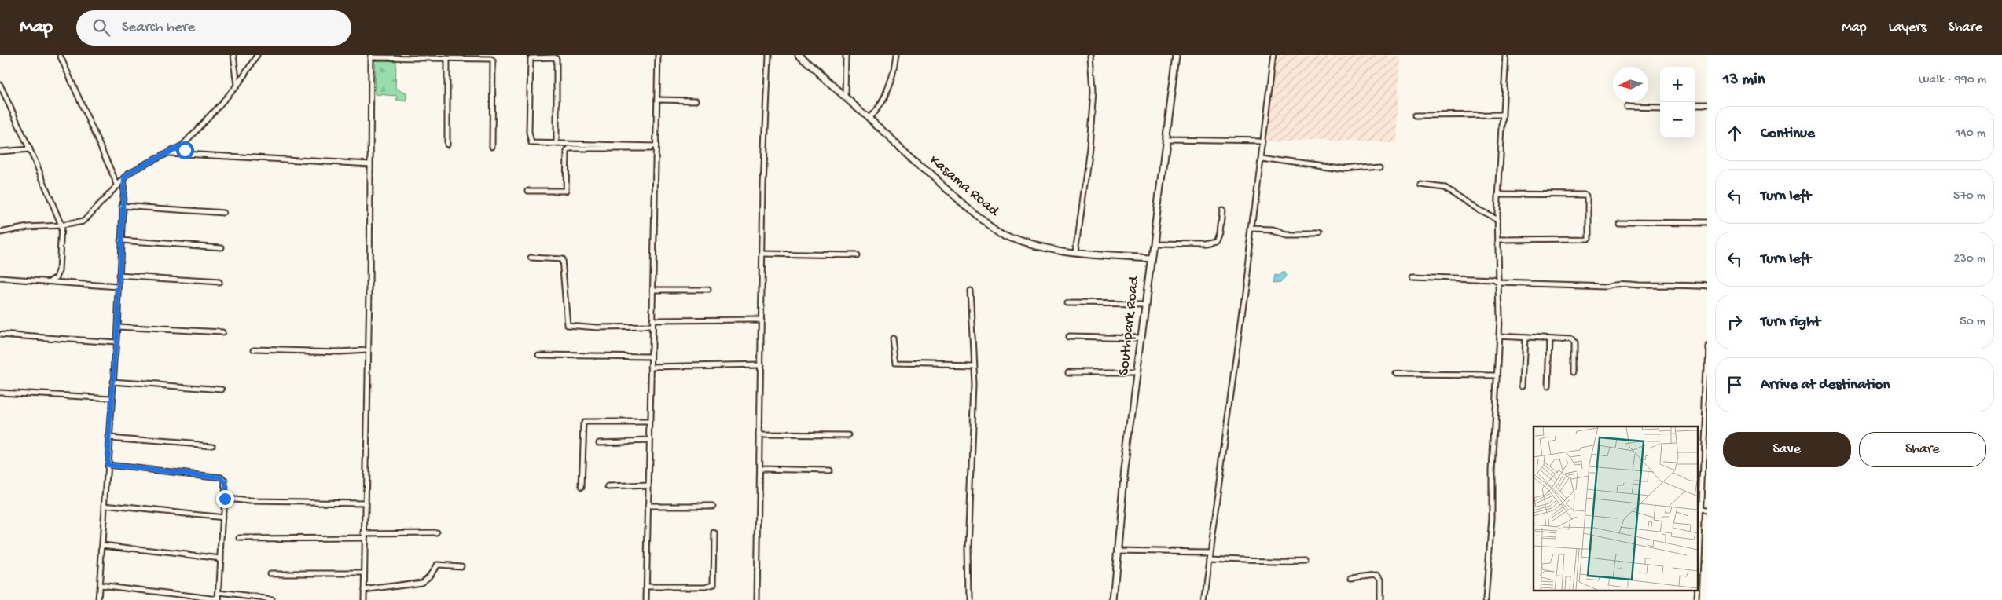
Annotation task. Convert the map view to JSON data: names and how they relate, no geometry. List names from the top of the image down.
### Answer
{
  "streets": {
    "street": ["Kasama Road", "Southpark Road"]
  },
  "crossings": [
    ["Kasama Road", "Southpark Road"]
  ],
  "north": "left",
  "page": {
    "header": "Map",
    "search": "Search here",
    "nav": ["Map", "Layers", "Share"],
    "heading": ["13 min", "Walk · 990 m"],
    "map_buttons": ["+", "−"],
    "list": [
      ["Continue", "140 m"],
      ["Turn left", "570 m"],
      ["Turn left", "230 m"],
      ["Turn right", "50 m"],
      "Arrive at destination"
    ],
    "buttons": ["Save", "Share"]
  }
}
